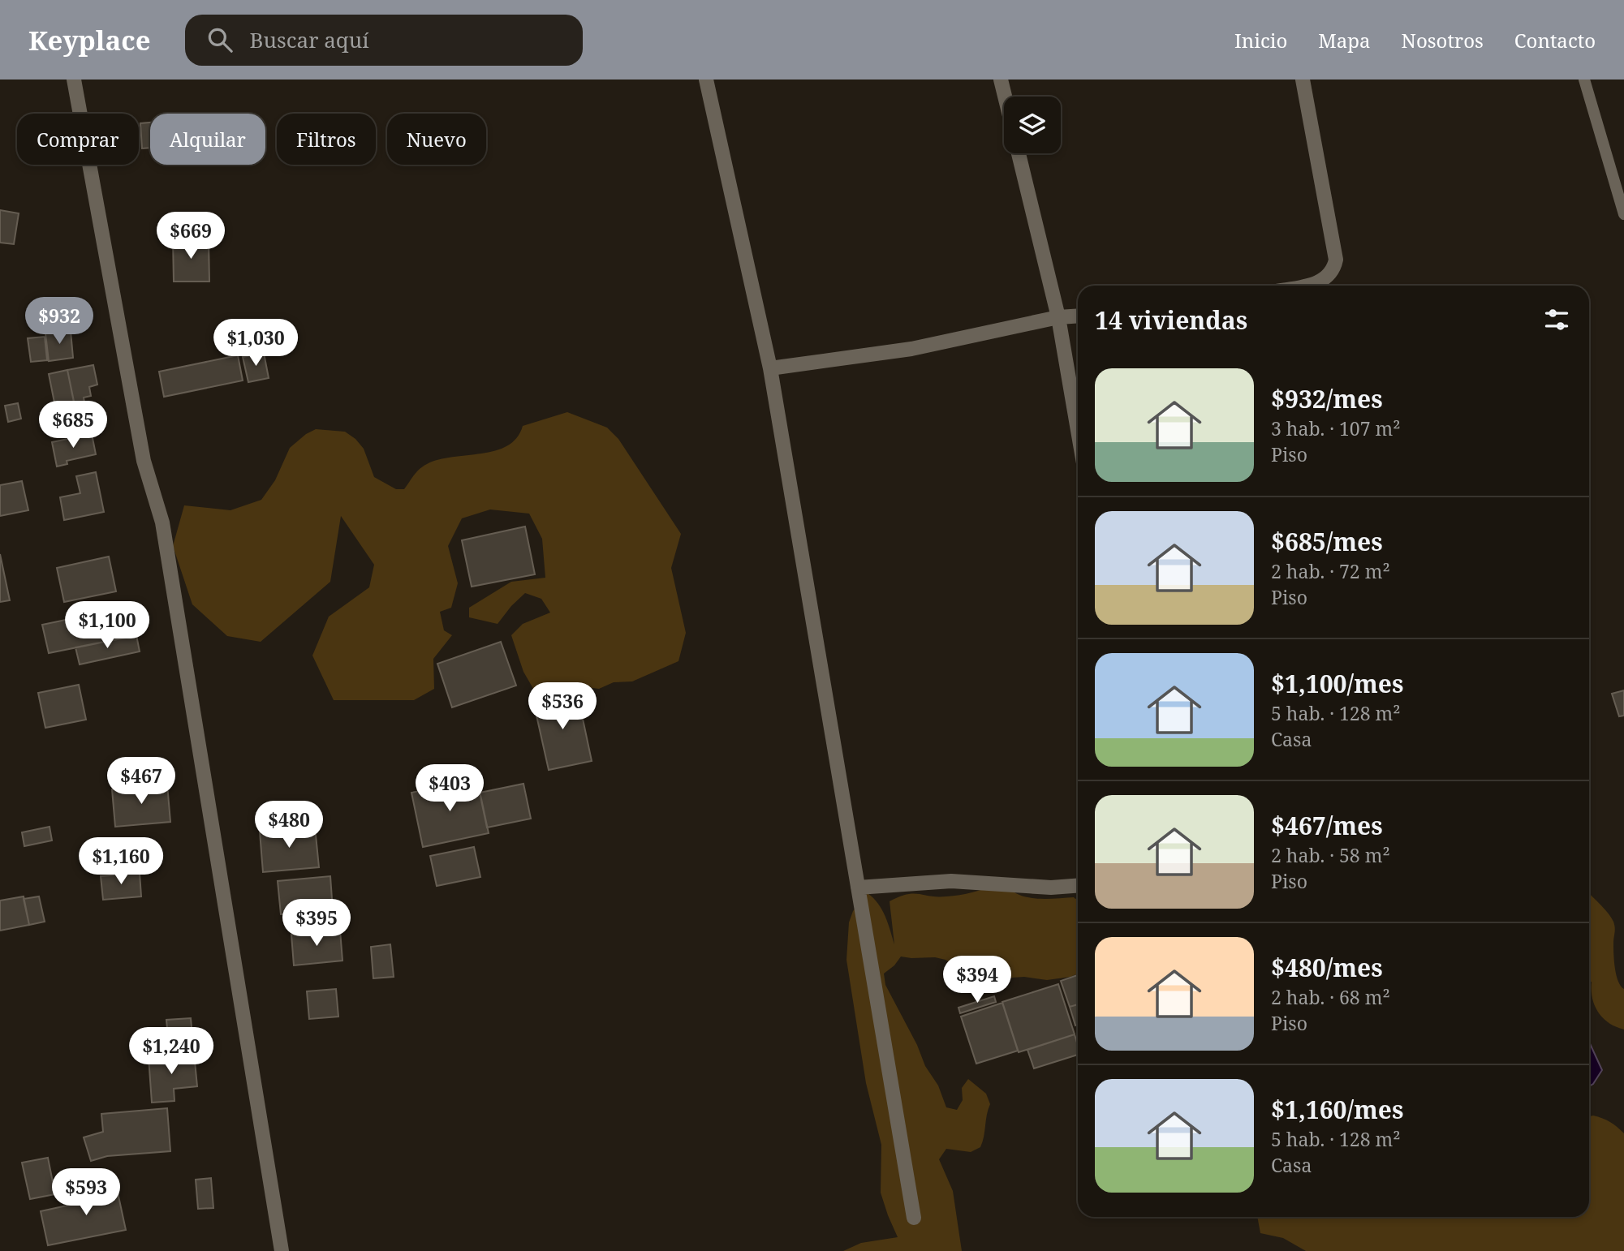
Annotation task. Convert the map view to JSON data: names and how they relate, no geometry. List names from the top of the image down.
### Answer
{
  "page": {
    "header": "Keyplace",
    "search": "Buscar aquí",
    "nav": [
      "Inicio",
      "Mapa",
      "Nosotros",
      "Contacto"
    ],
    "chip": [
      "Comprar",
      "Alquilar",
      "Filtros",
      "Nuevo"
    ],
    "price": [
      "$669",
      "$932",
      "$1,030",
      "$685",
      "$1,100",
      "$536",
      "$467",
      "$403",
      "$480",
      "$1,160",
      "$395",
      "$394",
      "$1,240",
      "$593"
    ],
    "heading": "14 viviendas",
    "list": [
      {
        "name": "$932/mes",
        "note": "3 hab. · 107 m² · Piso"
      },
      {
        "name": "$685/mes",
        "note": "2 hab. · 72 m² · Piso"
      },
      {
        "name": "$1,100/mes",
        "note": "5 hab. · 128 m² · Casa"
      },
      {
        "name": "$467/mes",
        "note": "2 hab. · 58 m² · Piso"
      },
      {
        "name": "$480/mes",
        "note": "2 hab. · 68 m² · Piso"
      },
      {
        "name": "$1,160/mes",
        "note": "5 hab. · 128 m² · Casa"
      }
    ]
  }
}
